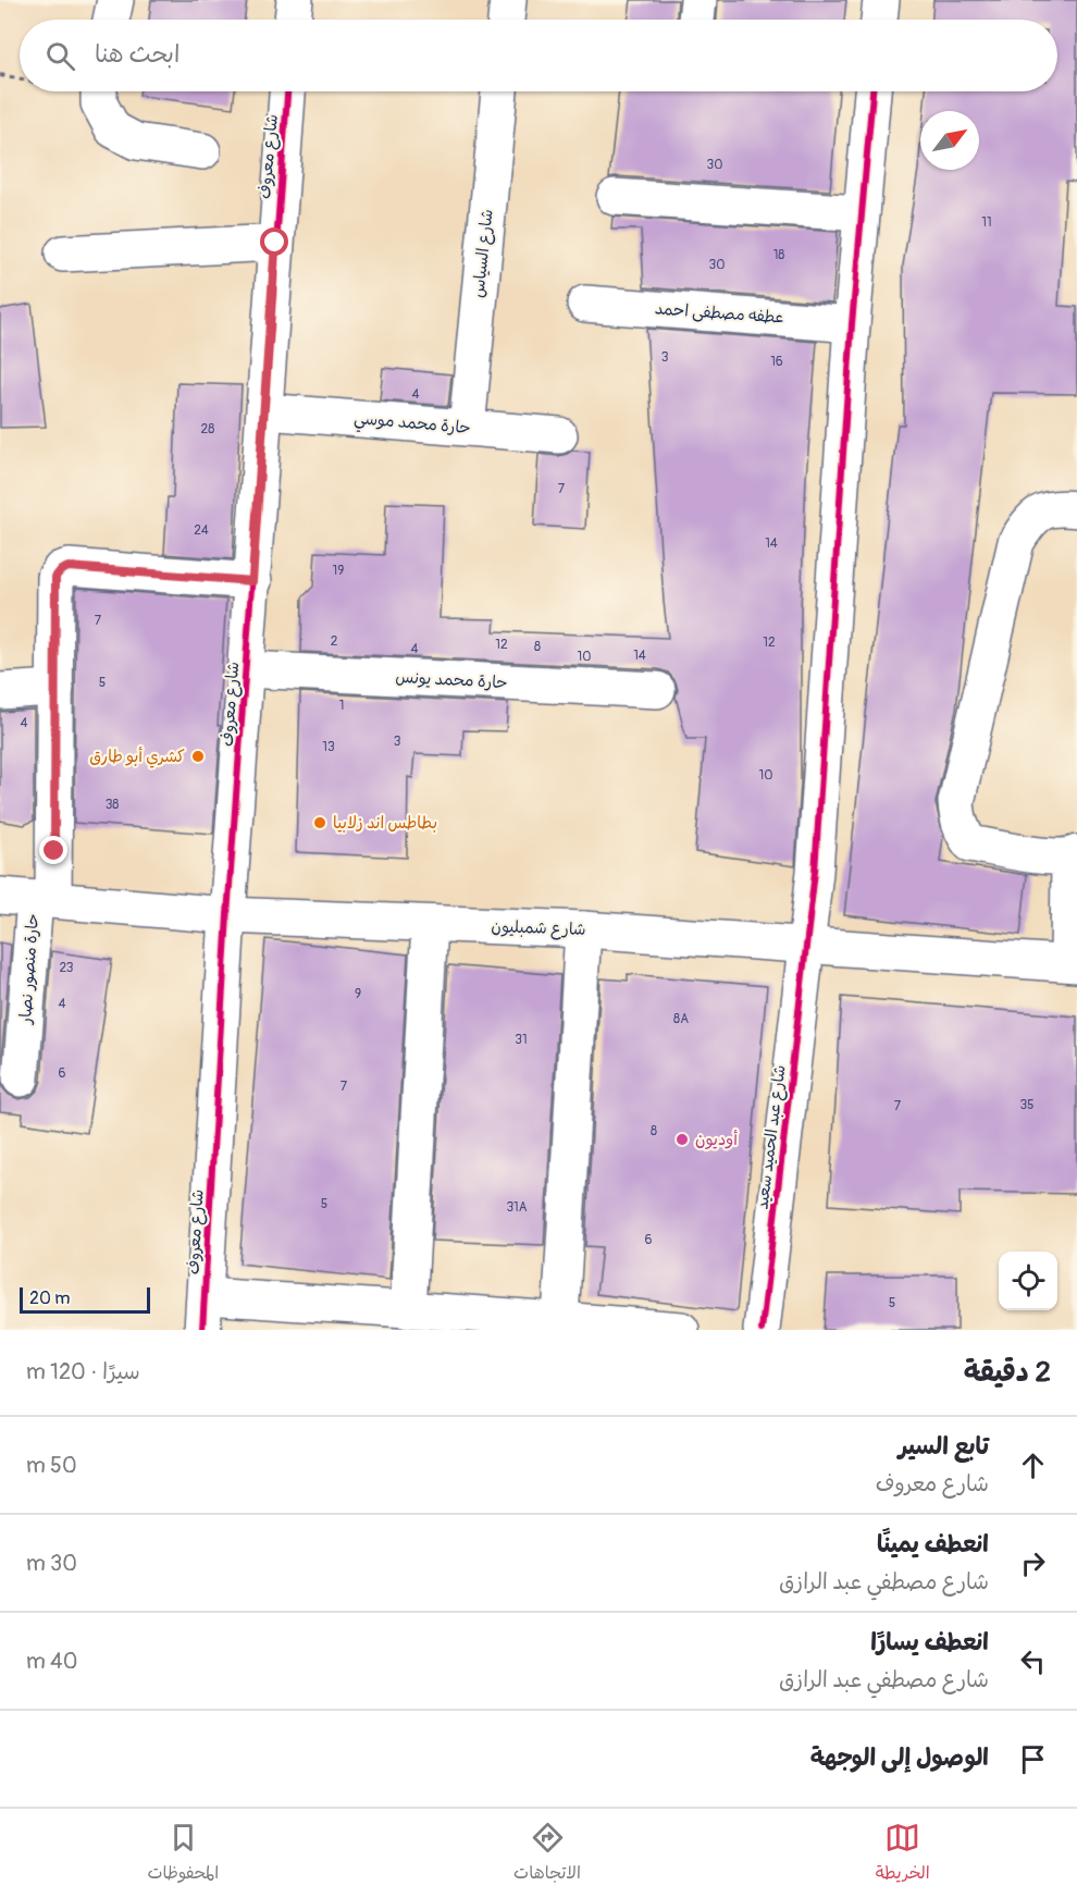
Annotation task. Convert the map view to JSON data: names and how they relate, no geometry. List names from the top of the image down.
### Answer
{
  "streets": {
    "street": [
      "شارع معروف",
      "شارع السياس",
      "عطفه مصطفى احمد",
      "حارة محمد موسي",
      "حارة محمد يونس",
      "شارع شمبليون",
      "حارة منصور نصار",
      "شارع عبد الحميد سعيد"
    ]
  },
  "crossings": [
    ["شارع معروف", "حارة محمد موسي"],
    ["شارع معروف", "حارة محمد يونس"],
    ["شارع معروف", "شارع شمبليون"],
    ["شارع معروف", "حارة منصور نصار"],
    ["شارع السياس", "حارة محمد موسي"],
    ["عطفه مصطفى احمد", "شارع عبد الحميد سعيد"],
    ["شارع شمبليون", "حارة منصور نصار"],
    ["شارع شمبليون", "شارع عبد الحميد سعيد"]
  ],
  "places": ["كشري أبو طارق", "بطاطس اند زلابيا", "أوديون"],
  "house_numbers": [
    "30",
    "11",
    "18",
    "30",
    "3",
    "16",
    "4",
    "28",
    "7",
    "24",
    "14",
    "19",
    "7",
    "2",
    "12",
    "12",
    "8",
    "4",
    "14",
    "10",
    "5",
    "1",
    "4",
    "3",
    "13",
    "10",
    "38",
    "23",
    "9",
    "4",
    "8A",
    "31",
    "6",
    "7",
    "35",
    "7",
    "8",
    "5",
    "31A",
    "6",
    "5"
  ],
  "scale_bar": "20 m",
  "north": "top right",
  "page": {
    "search": "ابحث هنا",
    "scale": "20 m",
    "heading": ["2 دقيقة", "سيرًا · 120 m"],
    "list": [
      ["تابع السير", "شارع معروف", "50 m"],
      ["انعطف يمينًا", "شارع مصطفي عبد الرازق", "30 m"],
      ["انعطف يسارًا", "شارع مصطفي عبد الرازق", "40 m"],
      "الوصول إلى الوجهة"
    ],
    "nav": ["الخريطة", "الاتجاهات", "المحفوظات"]
  }
}
